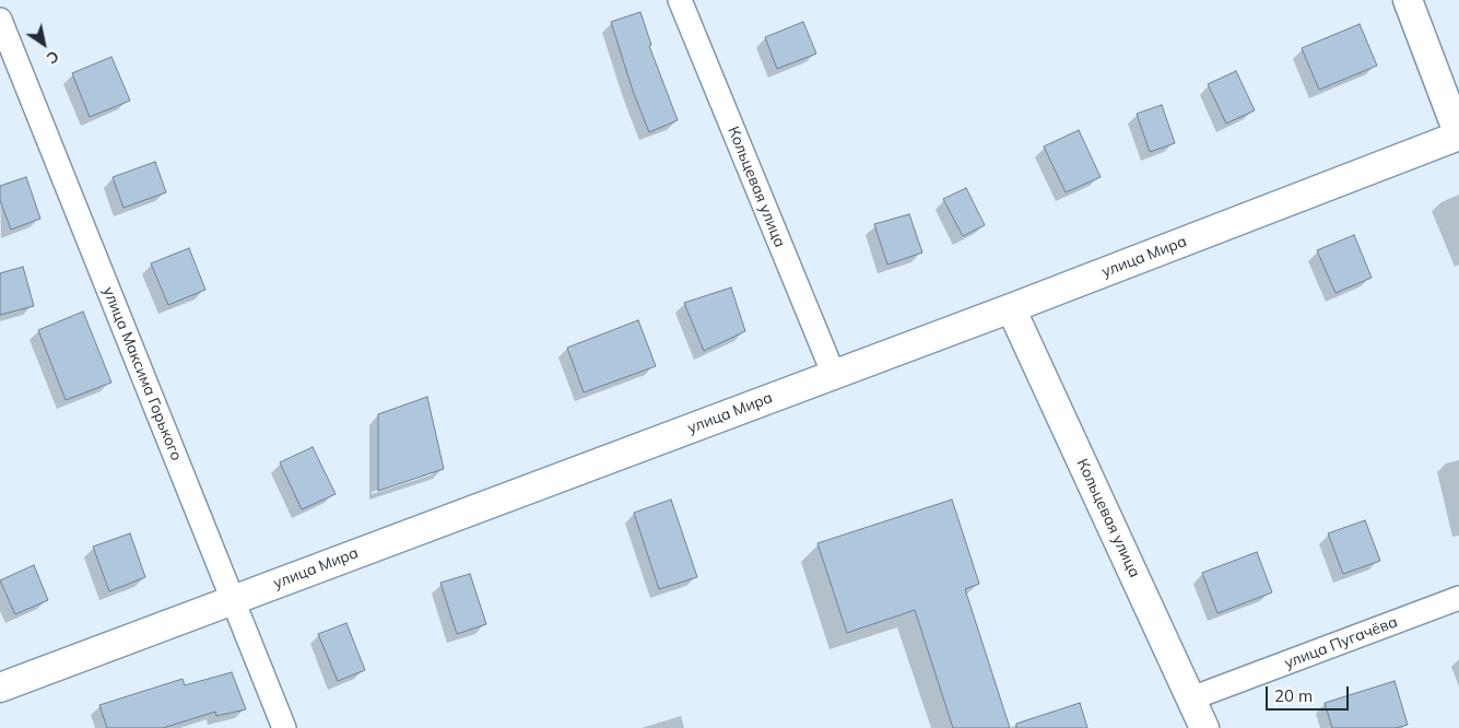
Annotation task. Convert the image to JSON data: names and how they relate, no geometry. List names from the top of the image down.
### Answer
{
  "streets": {
    "street": [
      "Кольцевая улица",
      "улица Мира",
      "улица Максима Горького",
      "улица Пугачёва"
    ]
  },
  "crossings": [
    ["Кольцевая улица", "улица Мира"],
    ["Кольцевая улица", "улица Пугачёва"],
    ["улица Мира", "улица Максима Горького"]
  ],
  "scale_bar": "20 m",
  "north": "bottom right"
}
